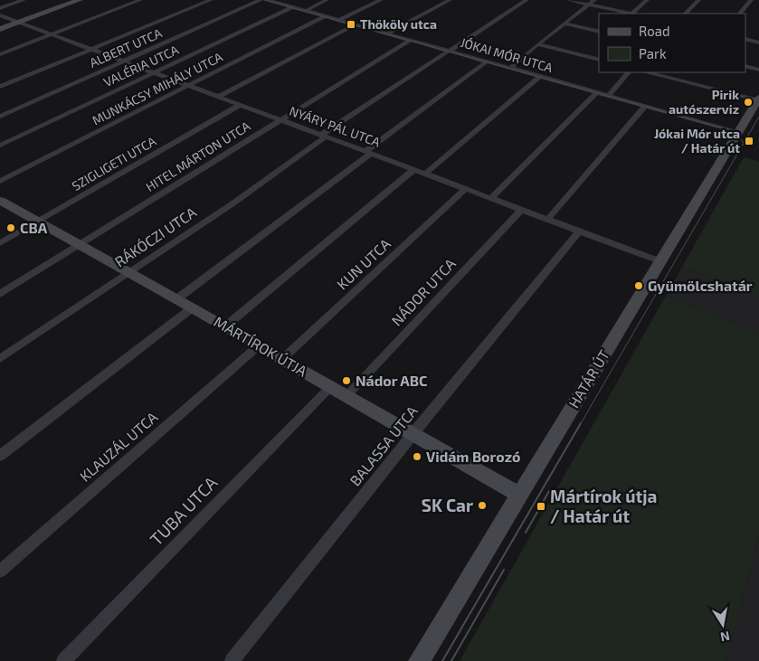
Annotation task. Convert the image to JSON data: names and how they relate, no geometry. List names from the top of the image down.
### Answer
{
  "streets": {
    "main road": ["MÁRTÍROK ÚTJA", "HATÁR ÚT"],
    "street": [
      "ALBERT UTCA",
      "JÓKAI MÓR UTCA",
      "VALÉRIA UTCA",
      "MUNKÁCSY MIHÁLY UTCA",
      "NYÁRY PÁL UTCA",
      "HITEL MÁRTON UTCA",
      "SZIGLIGETI UTCA",
      "RÁKÓCZI UTCA",
      "KUN UTCA",
      "NÁDOR UTCA",
      "BALASSA UTCA",
      "KLAUZÁL UTCA",
      "TUBA UTCA"
    ]
  },
  "crossings": [
    ["ALBERT UTCA", "NYÁRY PÁL UTCA"],
    ["JÓKAI MÓR UTCA", "VALÉRIA UTCA"],
    ["JÓKAI MÓR UTCA", "MUNKÁCSY MIHÁLY UTCA"],
    ["JÓKAI MÓR UTCA", "HITEL MÁRTON UTCA"],
    ["JÓKAI MÓR UTCA", "RÁKÓCZI UTCA"],
    ["JÓKAI MÓR UTCA", "HATÁR ÚT"],
    ["VALÉRIA UTCA", "NYÁRY PÁL UTCA"],
    ["MUNKÁCSY MIHÁLY UTCA", "NYÁRY PÁL UTCA"],
    ["NYÁRY PÁL UTCA", "HITEL MÁRTON UTCA"],
    ["NYÁRY PÁL UTCA", "SZIGLIGETI UTCA"],
    ["NYÁRY PÁL UTCA", "RÁKÓCZI UTCA"],
    ["NYÁRY PÁL UTCA", "KUN UTCA"],
    ["NYÁRY PÁL UTCA", "NÁDOR UTCA"],
    ["NYÁRY PÁL UTCA", "HATÁR ÚT"],
    ["NYÁRY PÁL UTCA", "BALASSA UTCA"],
    ["HITEL MÁRTON UTCA", "MÁRTÍROK ÚTJA"],
    ["SZIGLIGETI UTCA", "MÁRTÍROK ÚTJA"],
    ["RÁKÓCZI UTCA", "MÁRTÍROK ÚTJA"],
    ["KUN UTCA", "MÁRTÍROK ÚTJA"],
    ["NÁDOR UTCA", "MÁRTÍROK ÚTJA"],
    ["MÁRTÍROK ÚTJA", "HATÁR ÚT"],
    ["MÁRTÍROK ÚTJA", "BALASSA UTCA"],
    ["MÁRTÍROK ÚTJA", "KLAUZÁL UTCA"],
    ["MÁRTÍROK ÚTJA", "TUBA UTCA"]
  ],
  "places": {
    "transit": ["Thököly utca", "Jókai Mór utca / Határ út", "Mártírok útja / Határ út"],
    "other": [
      "Pirik autószerviz",
      "CBA",
      "Gyümölcshatár",
      "Nádor ABC",
      "Vidám Borozó",
      "SK Car"
    ]
  },
  "legend": ["Road", "Park"],
  "north": "bottom"
}
